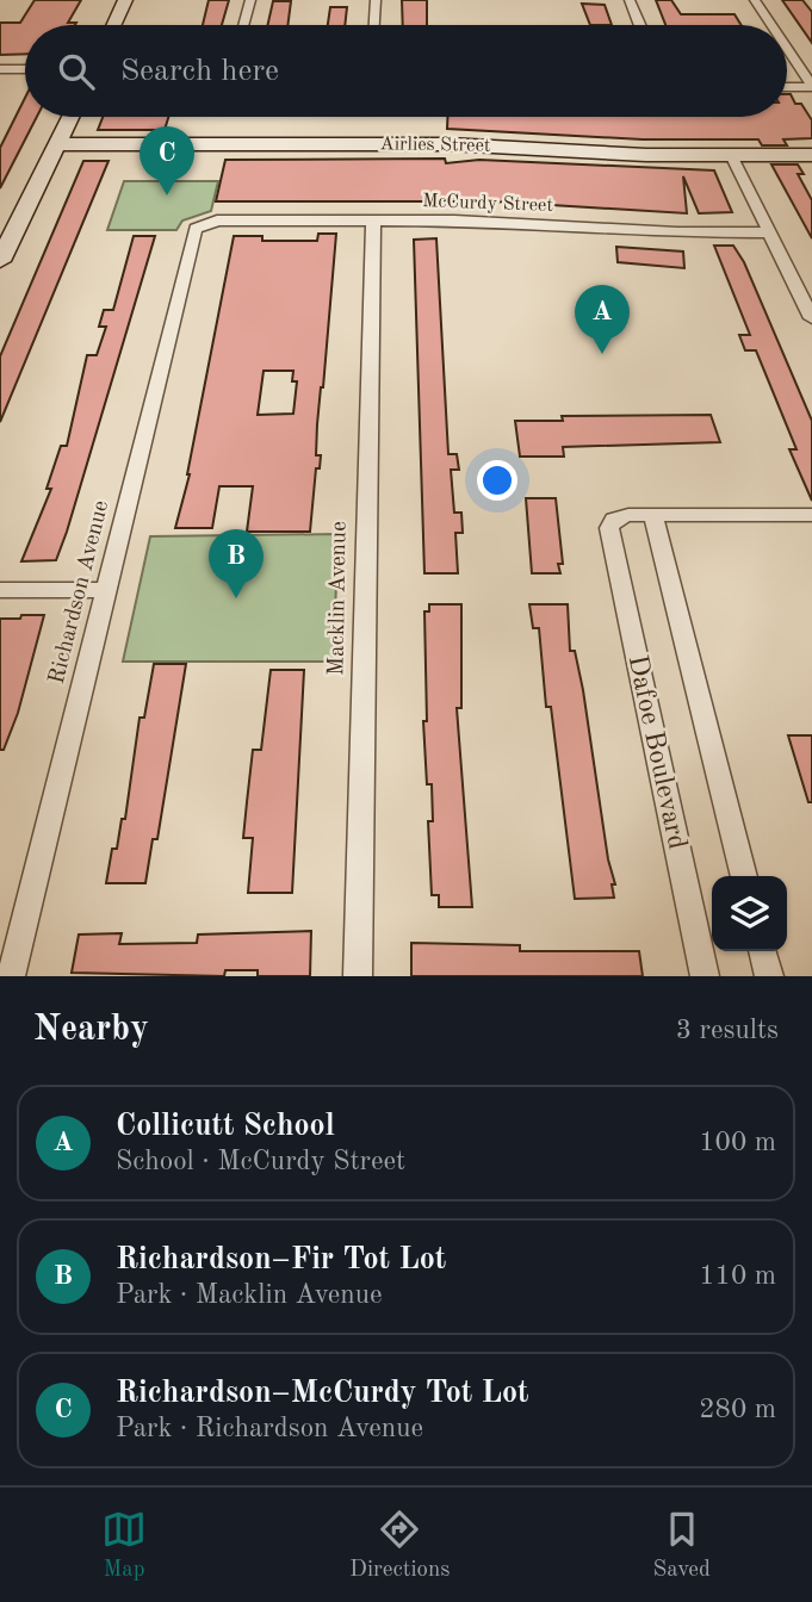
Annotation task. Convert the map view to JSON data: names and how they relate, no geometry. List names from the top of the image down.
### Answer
{
  "streets": {
    "street": [
      "Airlies Street",
      "McCurdy Street",
      "Richardson Avenue",
      "Macklin Avenue",
      "Dafoe Boulevard"
    ]
  },
  "crossings": [
    ["McCurdy Street", "Richardson Avenue"],
    ["McCurdy Street", "Macklin Avenue"]
  ],
  "page": {
    "search": "Search here",
    "pins": ["C", "A", "B"],
    "heading": ["Nearby", "3 results"],
    "list": [
      {
        "mark": "A",
        "name": "Collicutt School",
        "note": "School · McCurdy Street",
        "value": "100 m"
      },
      {
        "mark": "B",
        "name": "Richardson–Fir Tot Lot",
        "note": "Park · Macklin Avenue",
        "value": "110 m"
      },
      {
        "mark": "C",
        "name": "Richardson–McCurdy Tot Lot",
        "note": "Park · Richardson Avenue",
        "value": "280 m"
      }
    ],
    "nav": ["Map", "Directions", "Saved"]
  }
}
